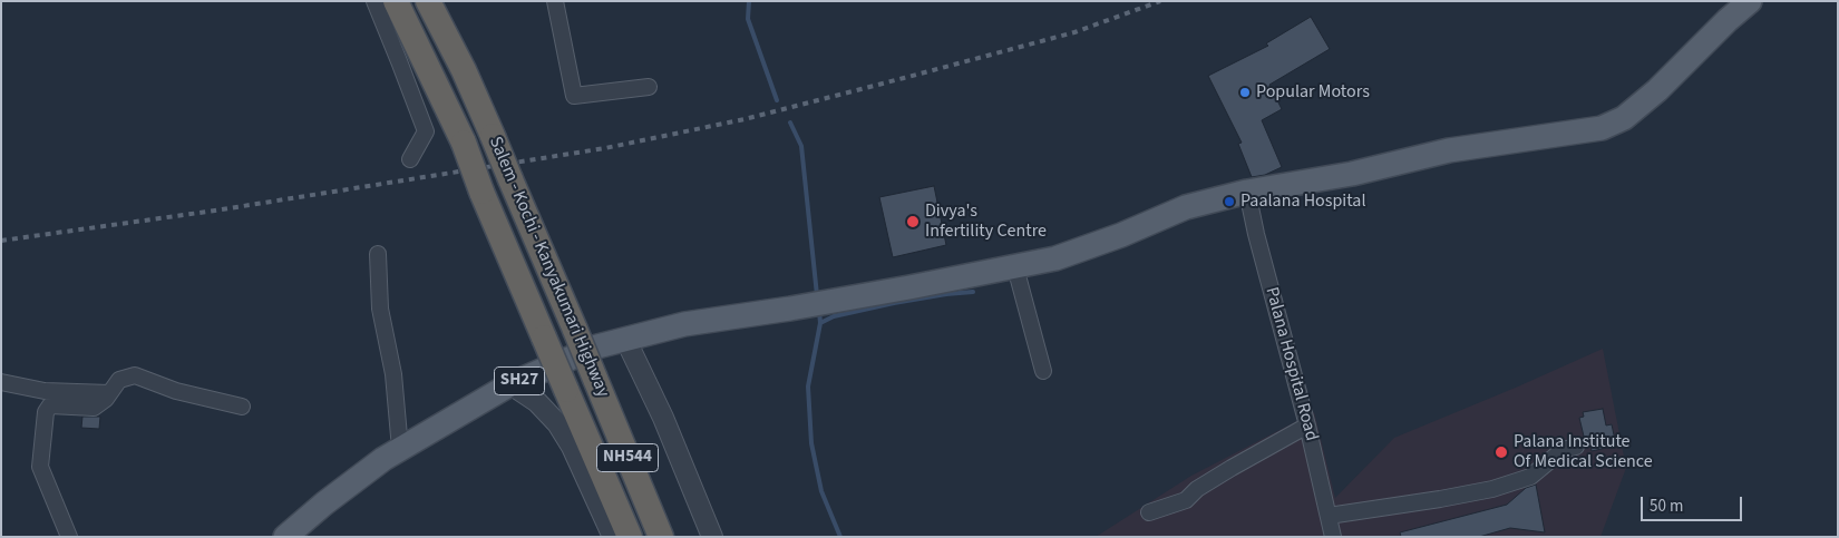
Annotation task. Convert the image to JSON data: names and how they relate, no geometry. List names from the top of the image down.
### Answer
{
  "streets": {
    "highway": ["Salem - Kochi - Kanyakumari Highway", "NH544"],
    "main road": ["SH27"],
    "street": ["Palana Hospital Road"]
  },
  "crossings": [
    ["Palana Hospital Road", "SH27"]
  ],
  "places": [
    "Popular Motors",
    "Paalana Hospital",
    "Divya's Infertility Centre",
    "Palana Institute Of Medical Science"
  ],
  "scale_bar": "50 m"
}
